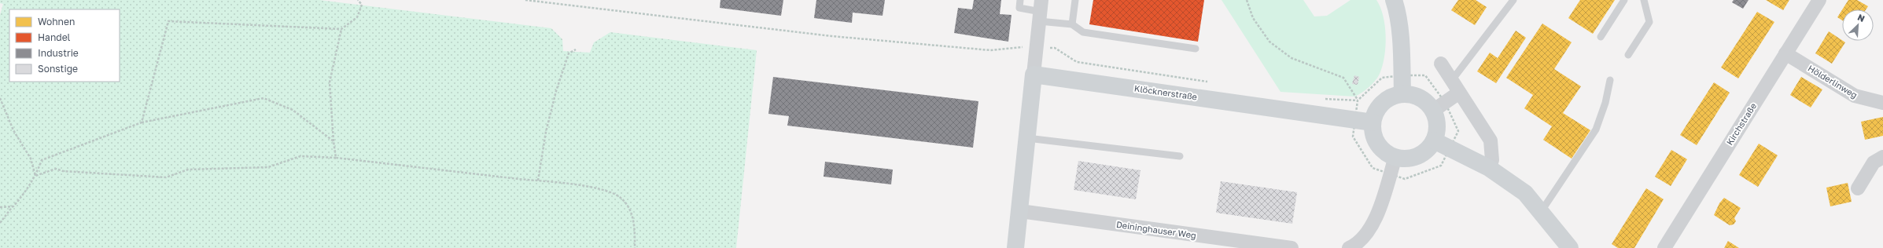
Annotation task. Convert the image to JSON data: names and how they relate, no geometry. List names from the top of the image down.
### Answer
{
  "streets": {
    "street": [
      "Hölderlinweg",
      "Klöcknerstraße",
      "Kirchstraße",
      "Deininghauser Weg"
    ]
  },
  "crossings": [
    ["Hölderlinweg", "Kirchstraße"]
  ],
  "legend": [
    "Wohnen",
    "Handel",
    "Industrie",
    "Sonstige"
  ],
  "north": "top right"
}
